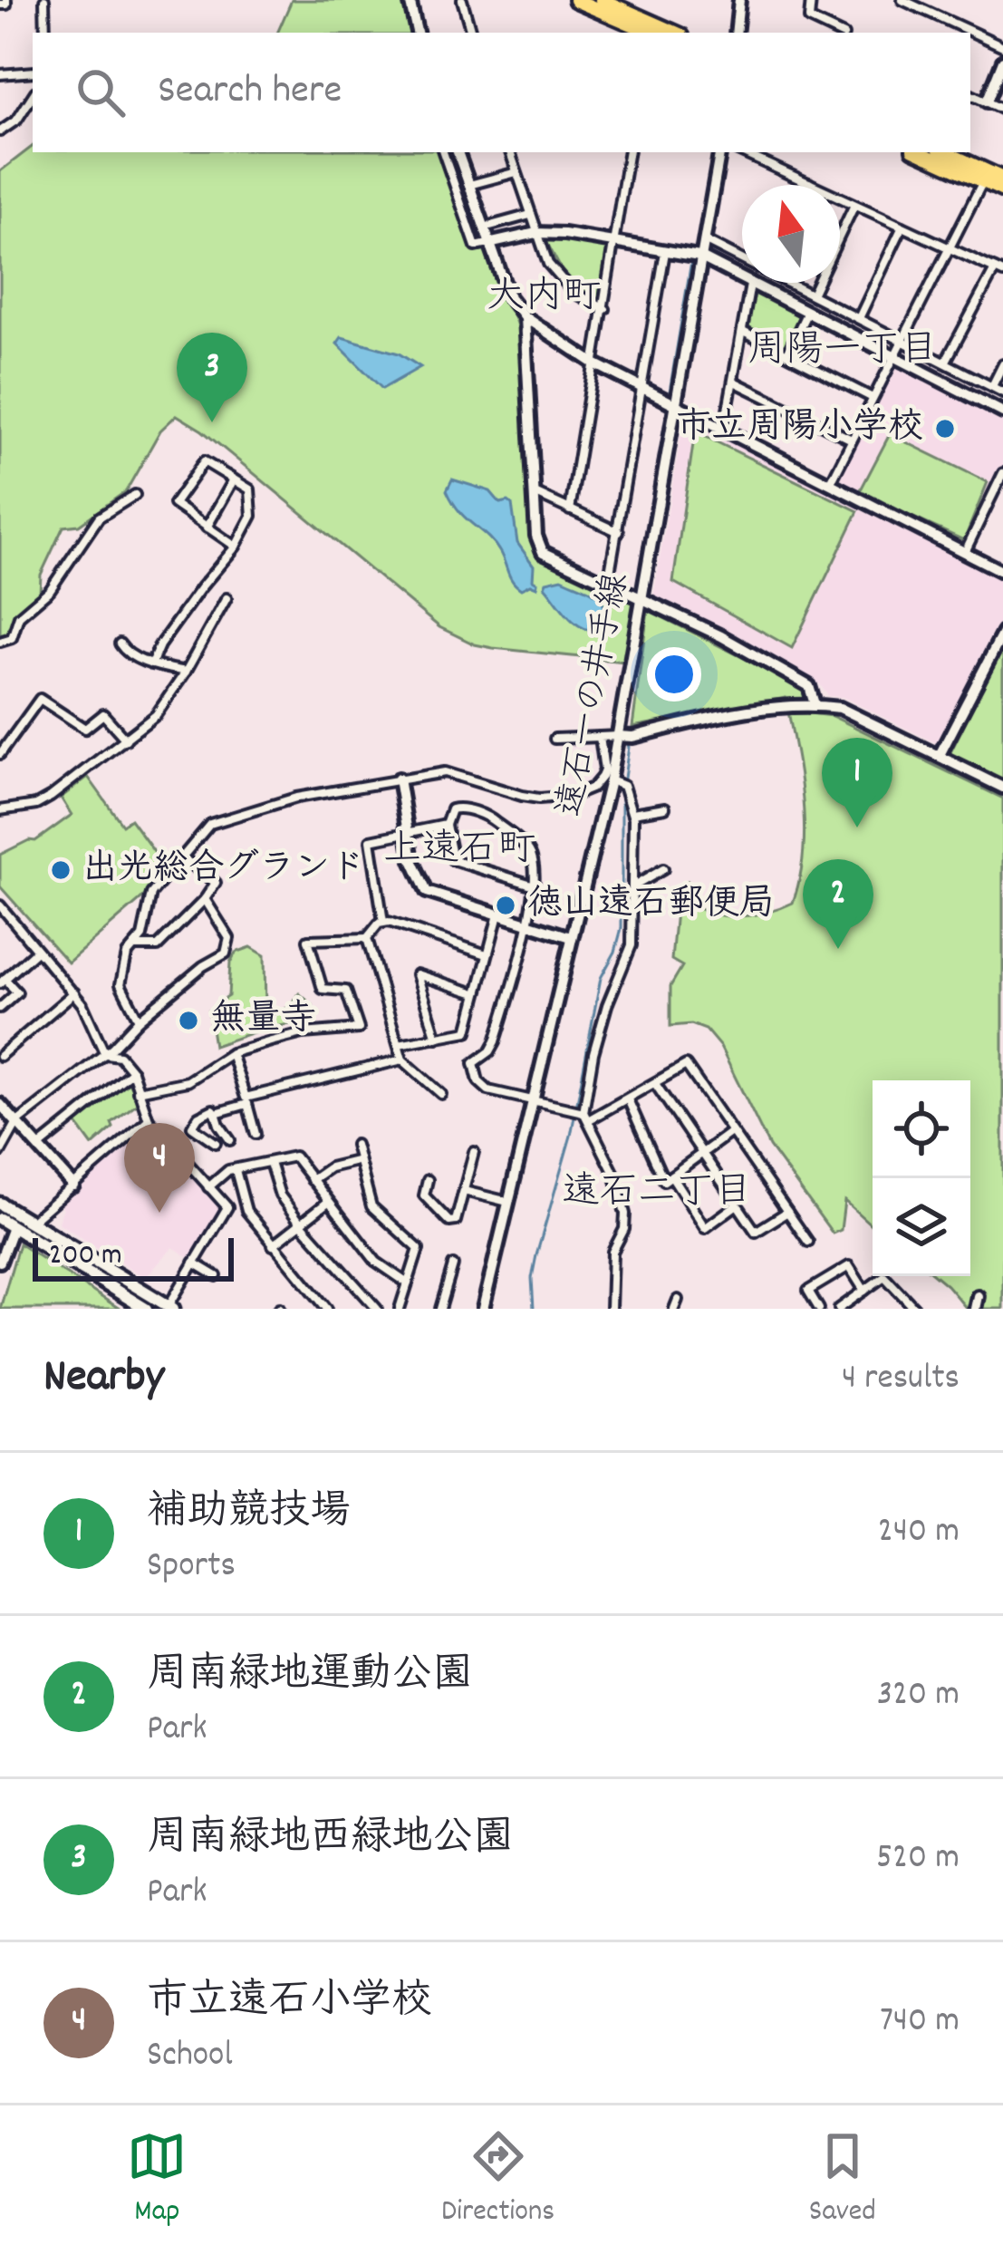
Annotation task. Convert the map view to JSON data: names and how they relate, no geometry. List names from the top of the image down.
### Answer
{
  "streets": {
    "street": ["遠石一の井手線"]
  },
  "districts": [
    "大内町",
    "周陽一丁目",
    "上遠石町",
    "遠石二丁目"
  ],
  "places": [
    "市立周陽小学校",
    "出光総合グランド",
    "徳山遠石郵便局",
    "無量寺"
  ],
  "scale_bar": "200 m",
  "north": "top",
  "page": {
    "search": "Search here",
    "pins": [
      "3",
      "1",
      "2",
      "4"
    ],
    "scale": "200 m",
    "heading": ["Nearby", "4 results"],
    "list": [
      {
        "mark": "1",
        "name": "補助競技場",
        "note": "Sports",
        "value": "240 m"
      },
      {
        "mark": "2",
        "name": "周南緑地運動公園",
        "note": "Park",
        "value": "320 m"
      },
      {
        "mark": "3",
        "name": "周南緑地西緑地公園",
        "note": "Park",
        "value": "520 m"
      },
      {
        "mark": "4",
        "name": "市立遠石小学校",
        "note": "School",
        "value": "740 m"
      }
    ],
    "nav": ["Map", "Directions", "Saved"]
  }
}
